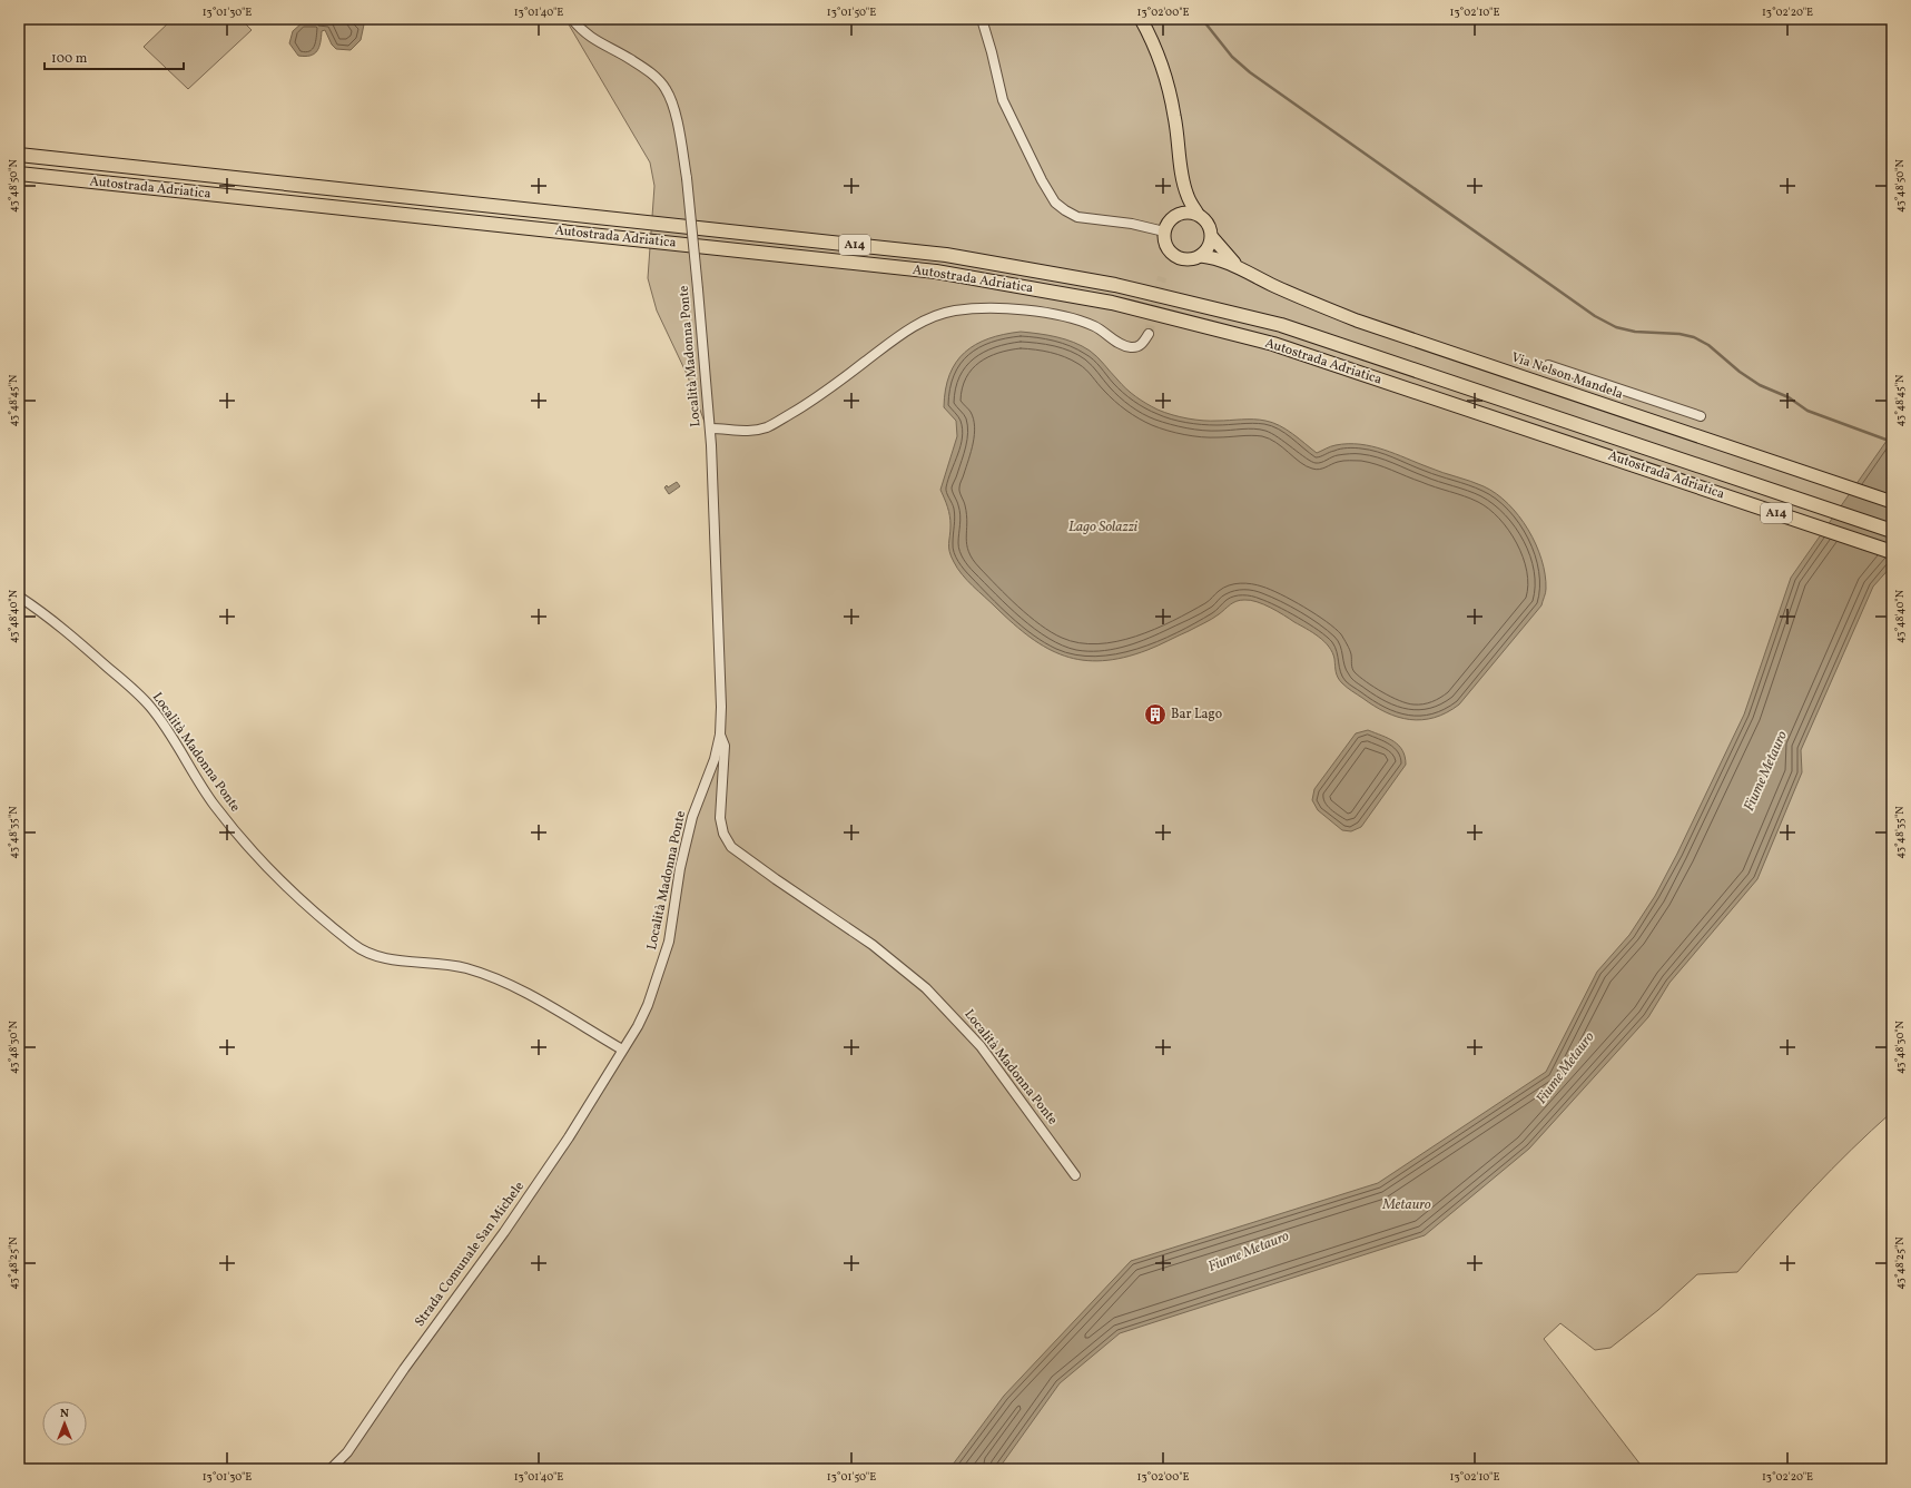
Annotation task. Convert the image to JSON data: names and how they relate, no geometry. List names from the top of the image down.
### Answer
{
  "streets": {
    "highway": ["Autostrada Adriatica", "A14"],
    "main road": ["Via Nelson Mandela"],
    "street": ["Località Madonna Ponte", "Strada Comunale San Michele"]
  },
  "crossings": [
    ["Località Madonna Ponte", "Strada Comunale San Michele"]
  ],
  "water": ["Lago Solazzi", "Fiume Metauro", "Metauro"],
  "places": {
    "building": ["Bar Lago"]
  },
  "scale_bar": "100 m",
  "north": "top",
  "coordinates": [
    "13°01'30\"E",
    "13°01'40\"E",
    "13°01'50\"E",
    "13°02'00\"E",
    "13°02'10\"E",
    "13°02'20\"E",
    "43°48'50\"N",
    "43°48'45\"N",
    "43°48'40\"N",
    "43°48'35\"N",
    "43°48'30\"N",
    "43°48'25\"N"
  ]
}
